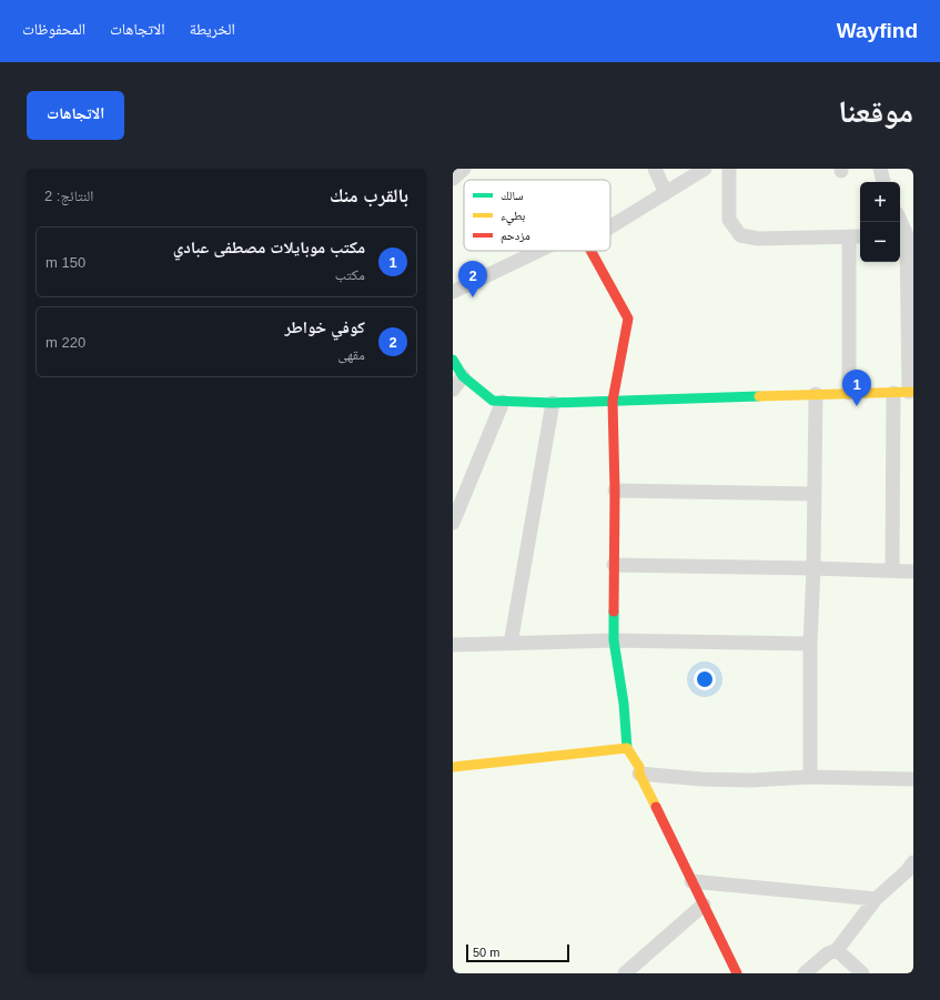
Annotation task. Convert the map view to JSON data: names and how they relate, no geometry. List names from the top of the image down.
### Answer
{
  "legend": ["سالك", "بطيء", "مزدحم"],
  "scale_bar": "50 m",
  "page": {
    "header": "Wayfind",
    "nav": ["الخريطة", "الاتجاهات", "المحفوظات"],
    "title": "موقعنا",
    "buttons": "الاتجاهات",
    "heading": ["بالقرب منك", "النتائج: 2"],
    "map_buttons": ["+", "−"],
    "list": [
      {
        "mark": "1",
        "name": "مكتب موبايلات مصطفى عبادي",
        "note": "مكتب",
        "value": "150 m"
      },
      {
        "mark": "2",
        "name": "كوفي خواطر",
        "note": "مقهى",
        "value": "220 m"
      }
    ],
    "pins": ["2", "1"],
    "scale": "50 m"
  }
}
